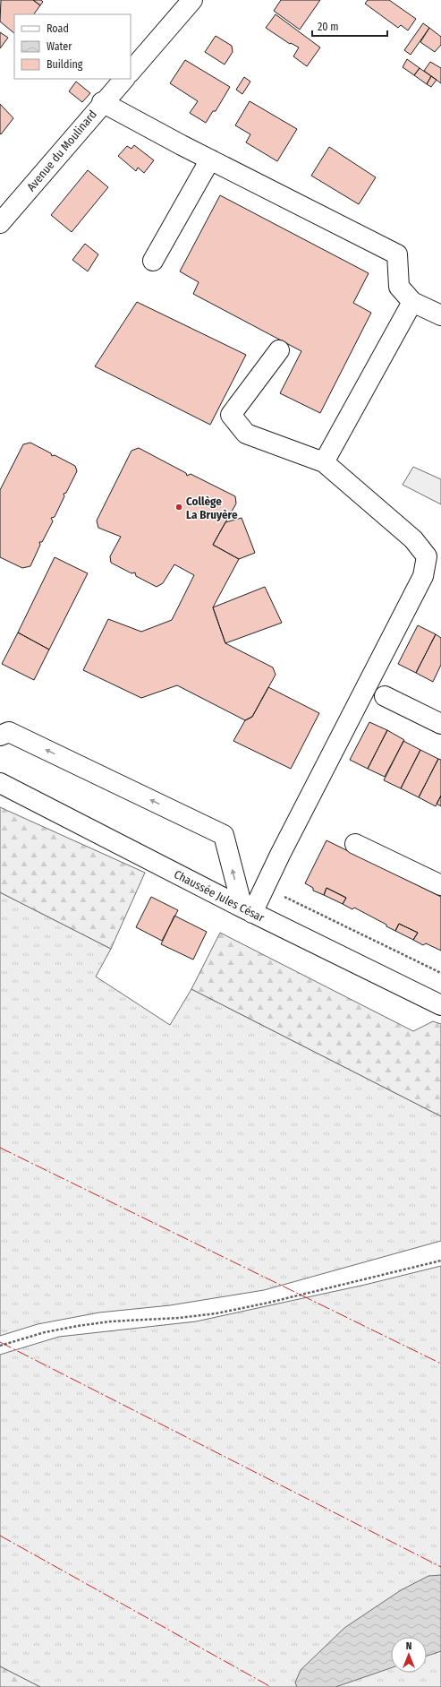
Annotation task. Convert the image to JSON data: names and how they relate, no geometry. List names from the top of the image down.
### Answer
{
  "streets": {
    "street": ["Avenue du Moulinard", "Chaussée Jules César"]
  },
  "places": ["Collège La Bruyère"],
  "legend": ["Road", "Water", "Building"],
  "scale_bar": "20 m",
  "north": "top"
}
